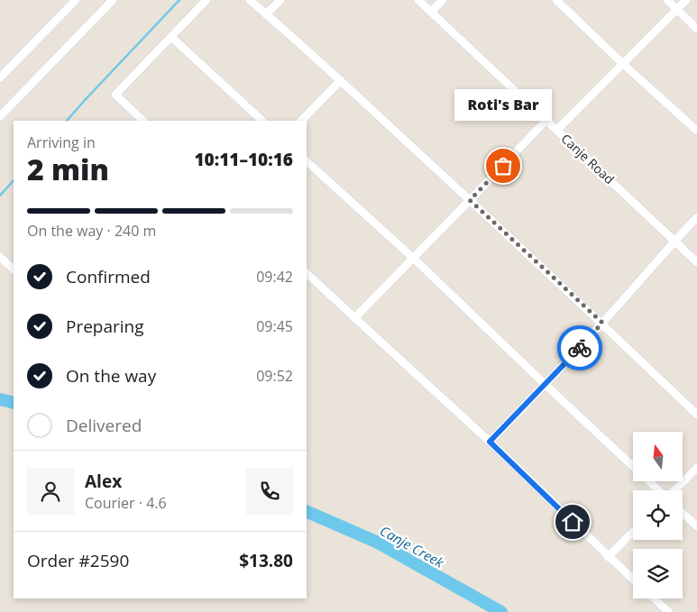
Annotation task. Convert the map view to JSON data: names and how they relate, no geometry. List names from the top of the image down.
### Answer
{
  "streets": {
    "street": ["Canje Road"]
  },
  "water": ["Canje Creek"],
  "places": ["Roti's Bar"],
  "north": "top",
  "page": {
    "bubble": "Roti's Bar",
    "heading": ["2 min", "Arriving in", "10:11–10:16"],
    "panel": [
      "Alex",
      "Courier · 4.6",
      "Order #2590",
      "$13.80"
    ],
    "bar": "On the way · 240 m",
    "list": [
      ["Confirmed", "09:42"],
      ["Preparing", "09:45"],
      ["On the way", "09:52"],
      "Delivered"
    ]
  }
}
